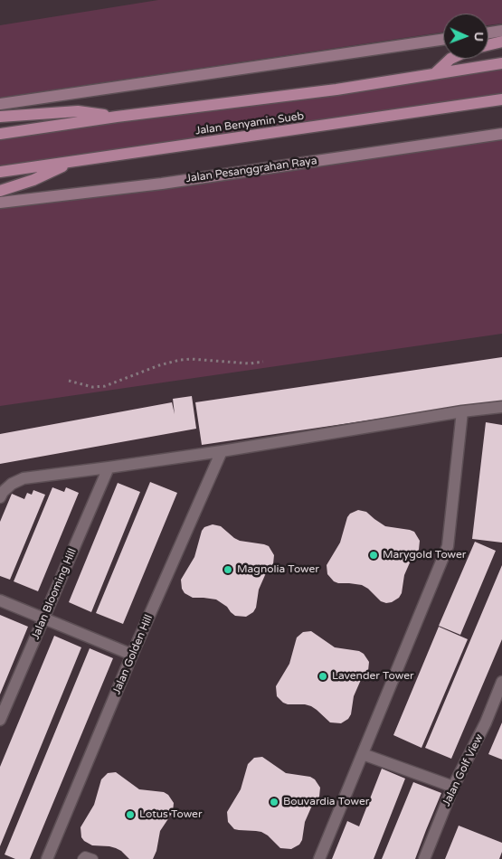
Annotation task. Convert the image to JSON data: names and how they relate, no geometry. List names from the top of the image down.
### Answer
{
  "streets": {
    "main road": ["Jalan Benyamin Sueb", "Jalan Pesanggrahan Raya"],
    "street": ["Jalan Blooming Hill", "Jalan Golden Hill", "Jalan Golf View"]
  },
  "places": [
    "Marygold Tower",
    "Magnolia Tower",
    "Lavender Tower",
    "Bouvardia Tower",
    "Lotus Tower"
  ],
  "north": "right"
}
